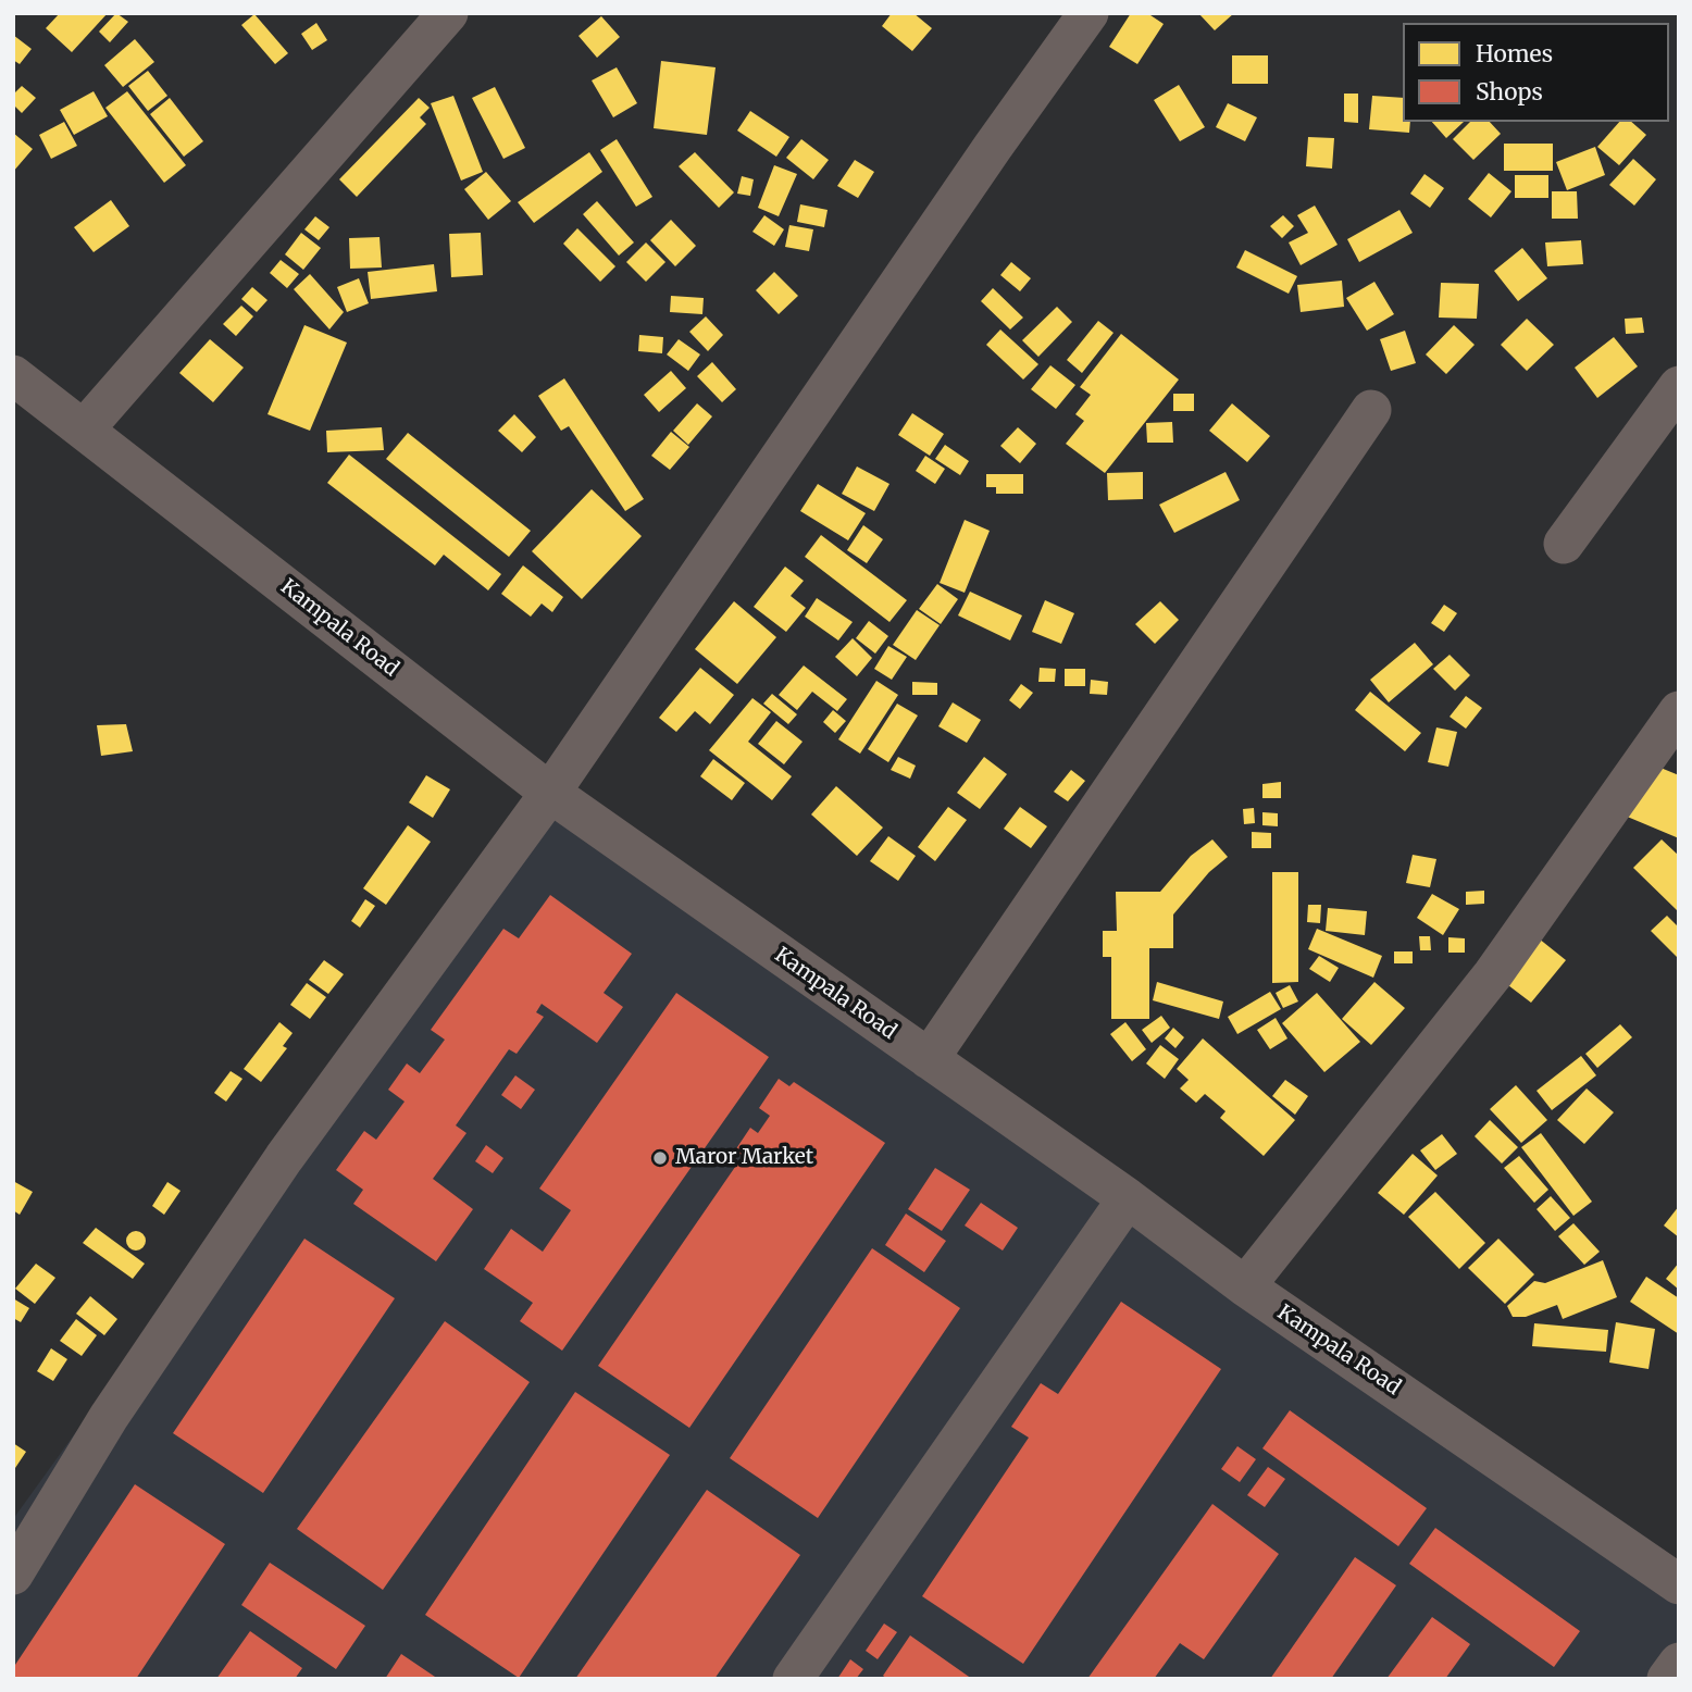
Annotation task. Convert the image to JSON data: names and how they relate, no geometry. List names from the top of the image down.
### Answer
{
  "streets": {
    "street": ["Kampala Road"]
  },
  "places": ["Maror Market"],
  "legend": ["Homes", "Shops"]
}
